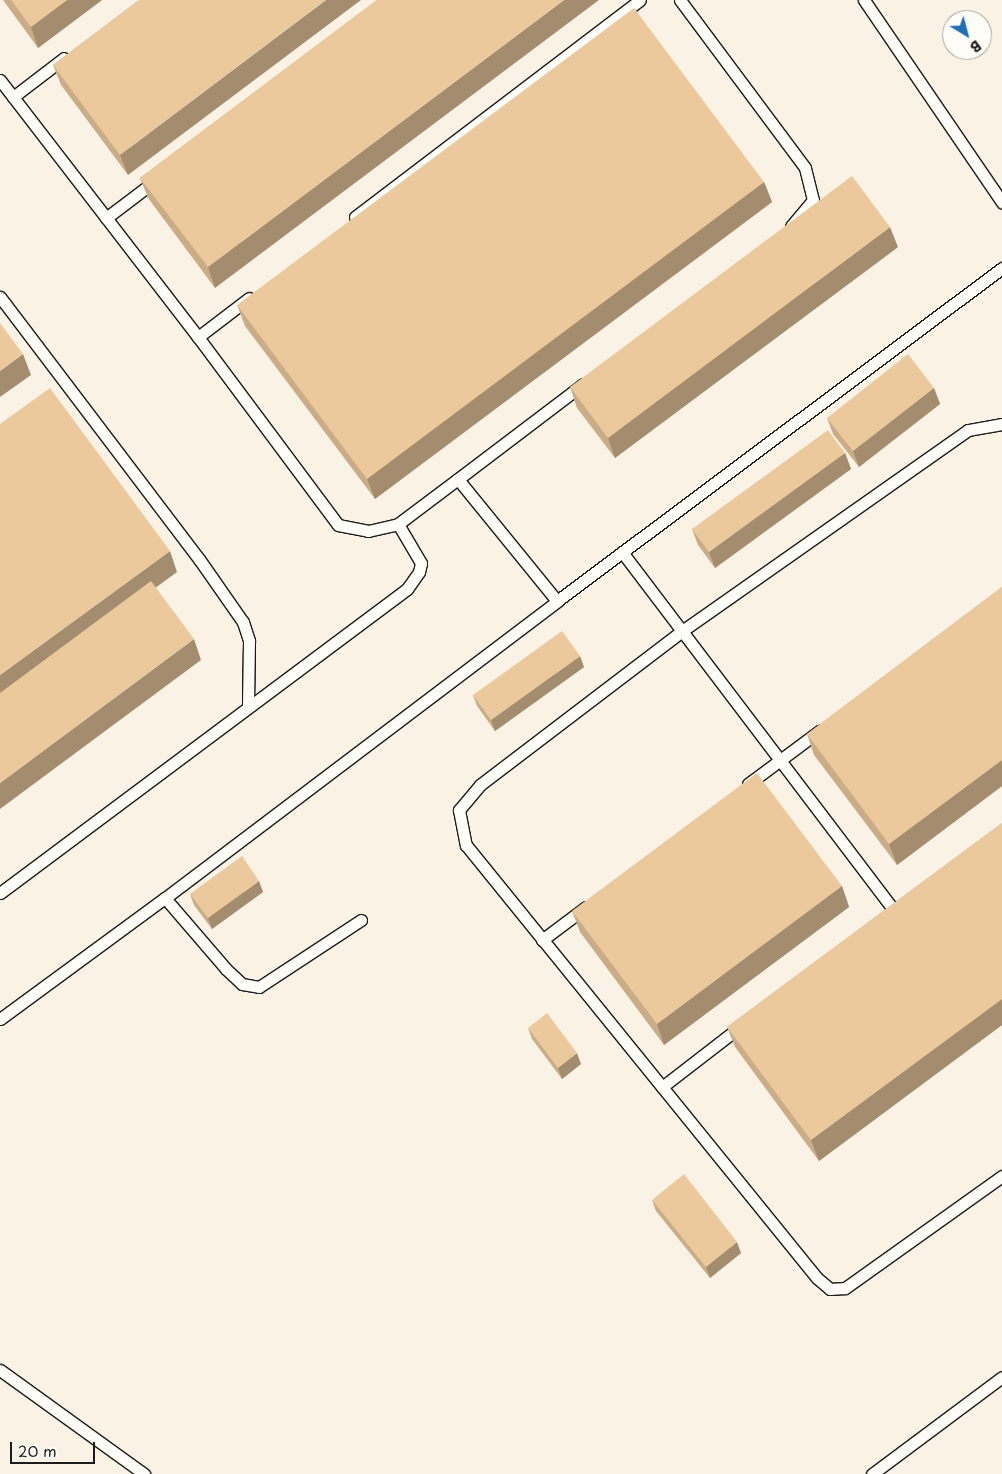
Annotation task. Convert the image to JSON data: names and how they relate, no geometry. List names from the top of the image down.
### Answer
{
  "scale_bar": "20 m",
  "north": "bottom right"
}
